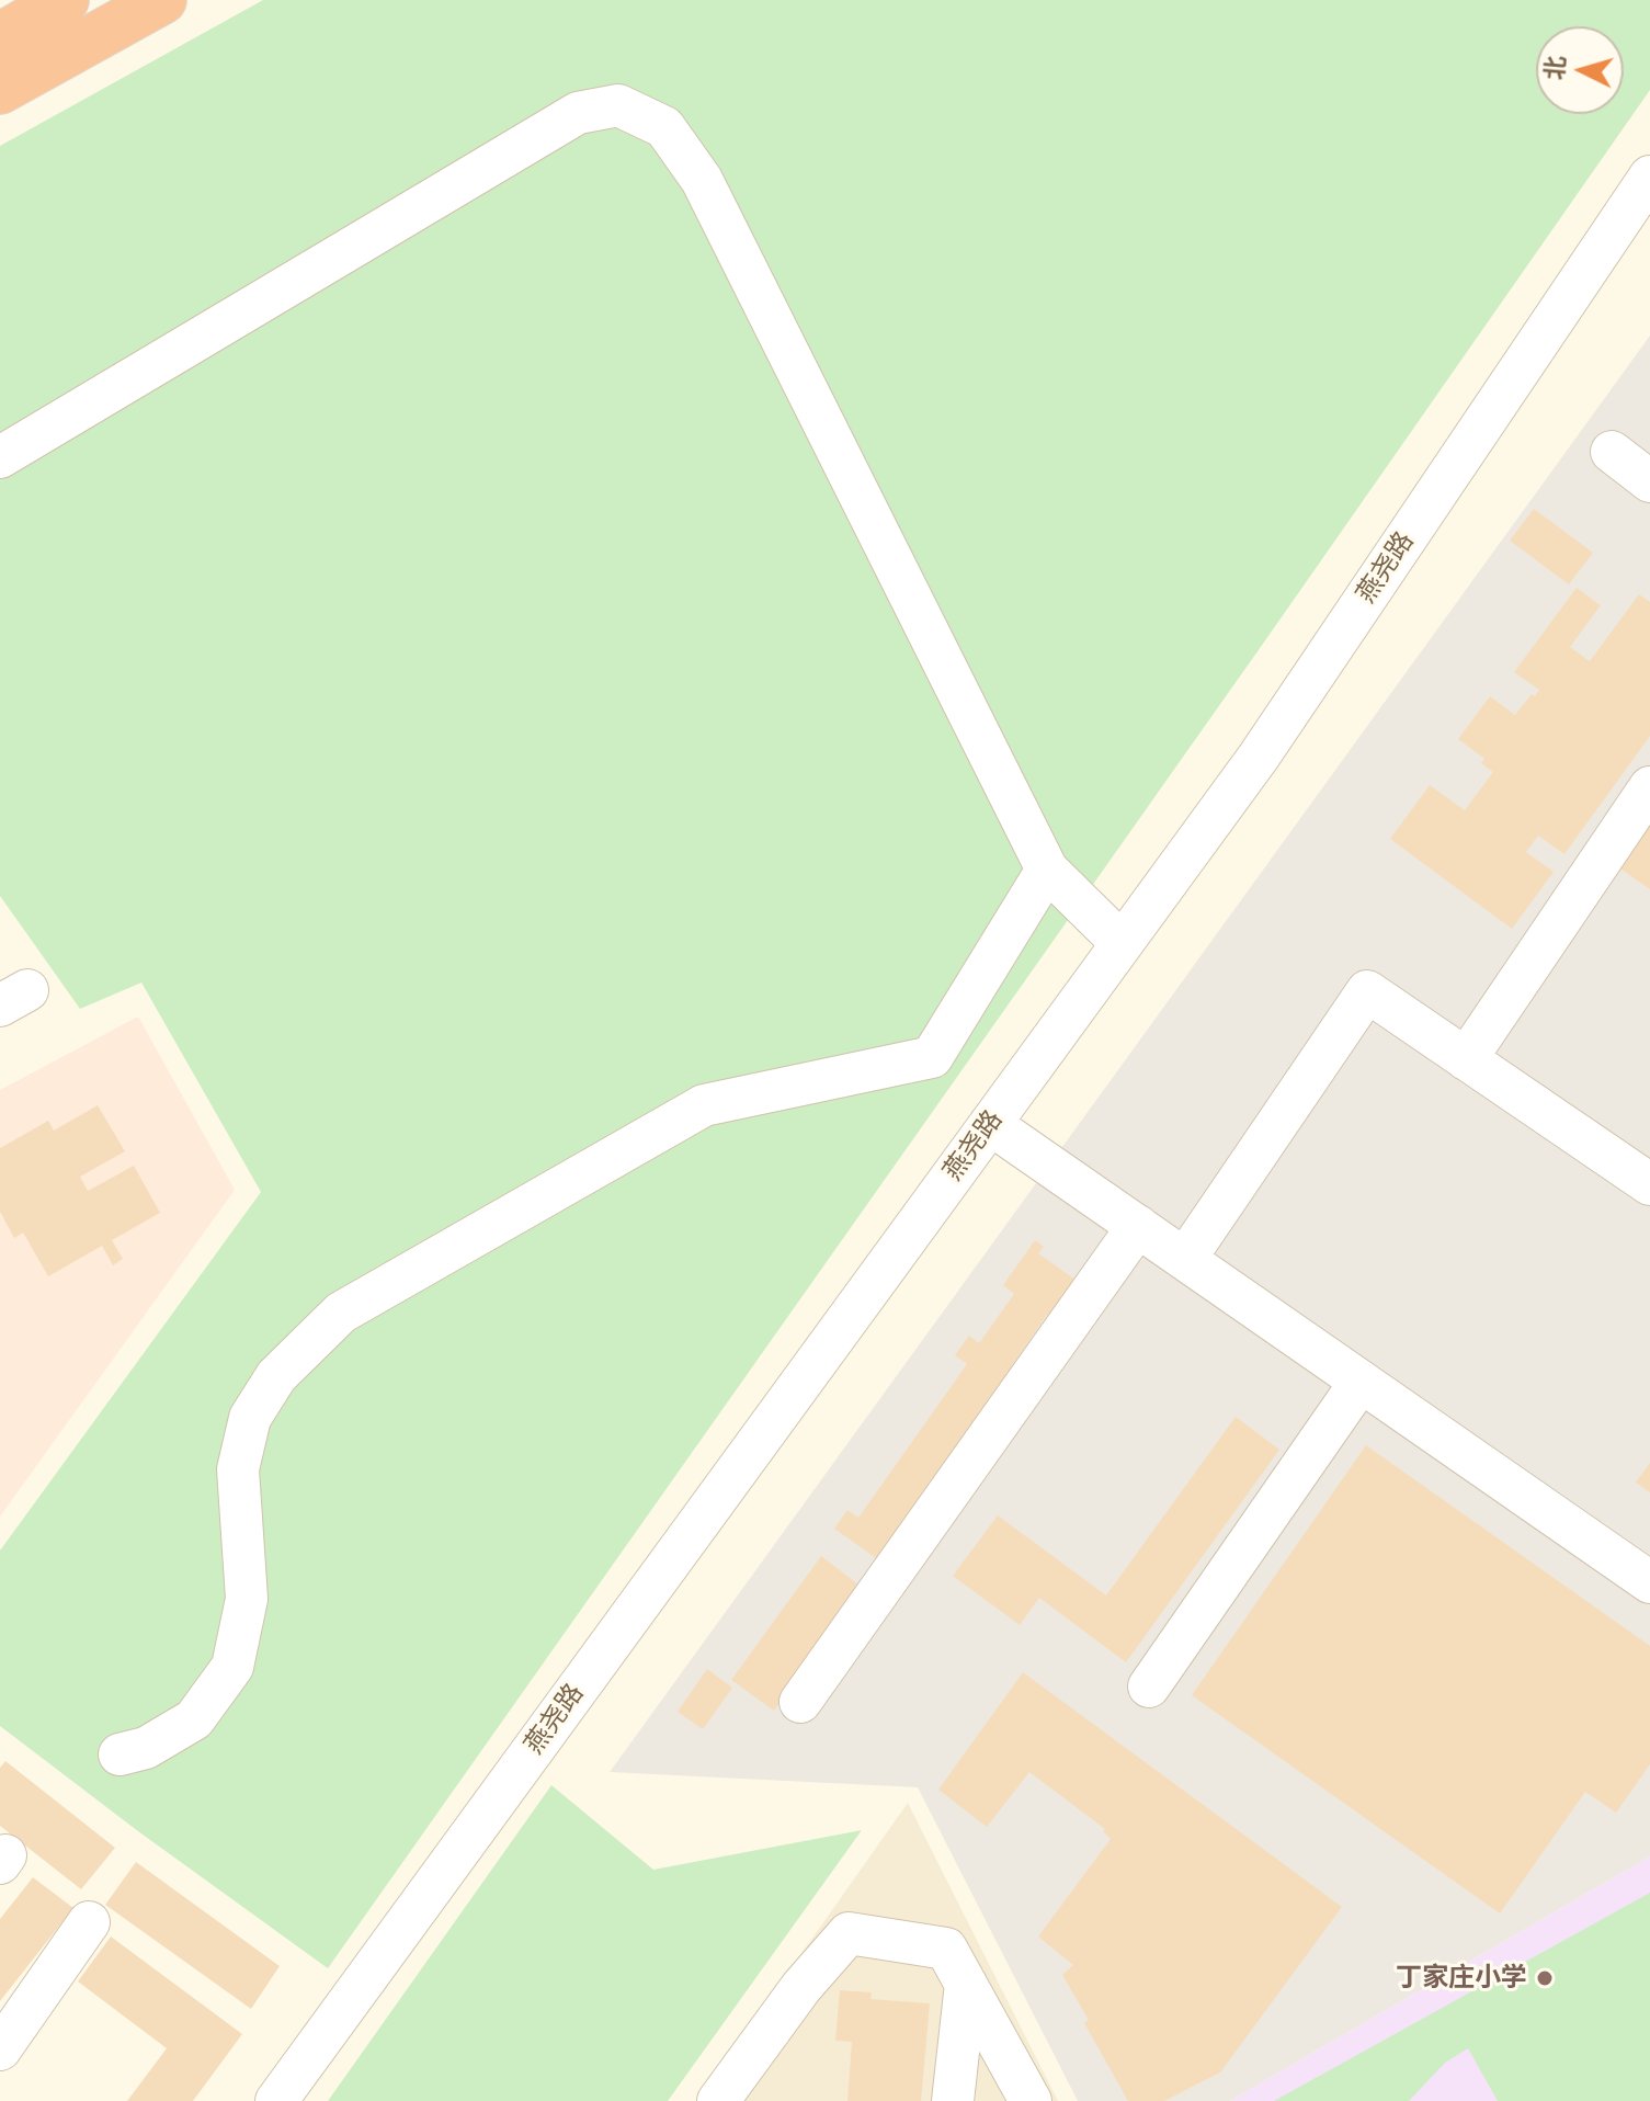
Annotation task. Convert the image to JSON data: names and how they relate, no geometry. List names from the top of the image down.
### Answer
{
  "streets": {
    "street": ["燕尧路"]
  },
  "places": ["丁家庄小学"],
  "north": "left"
}
